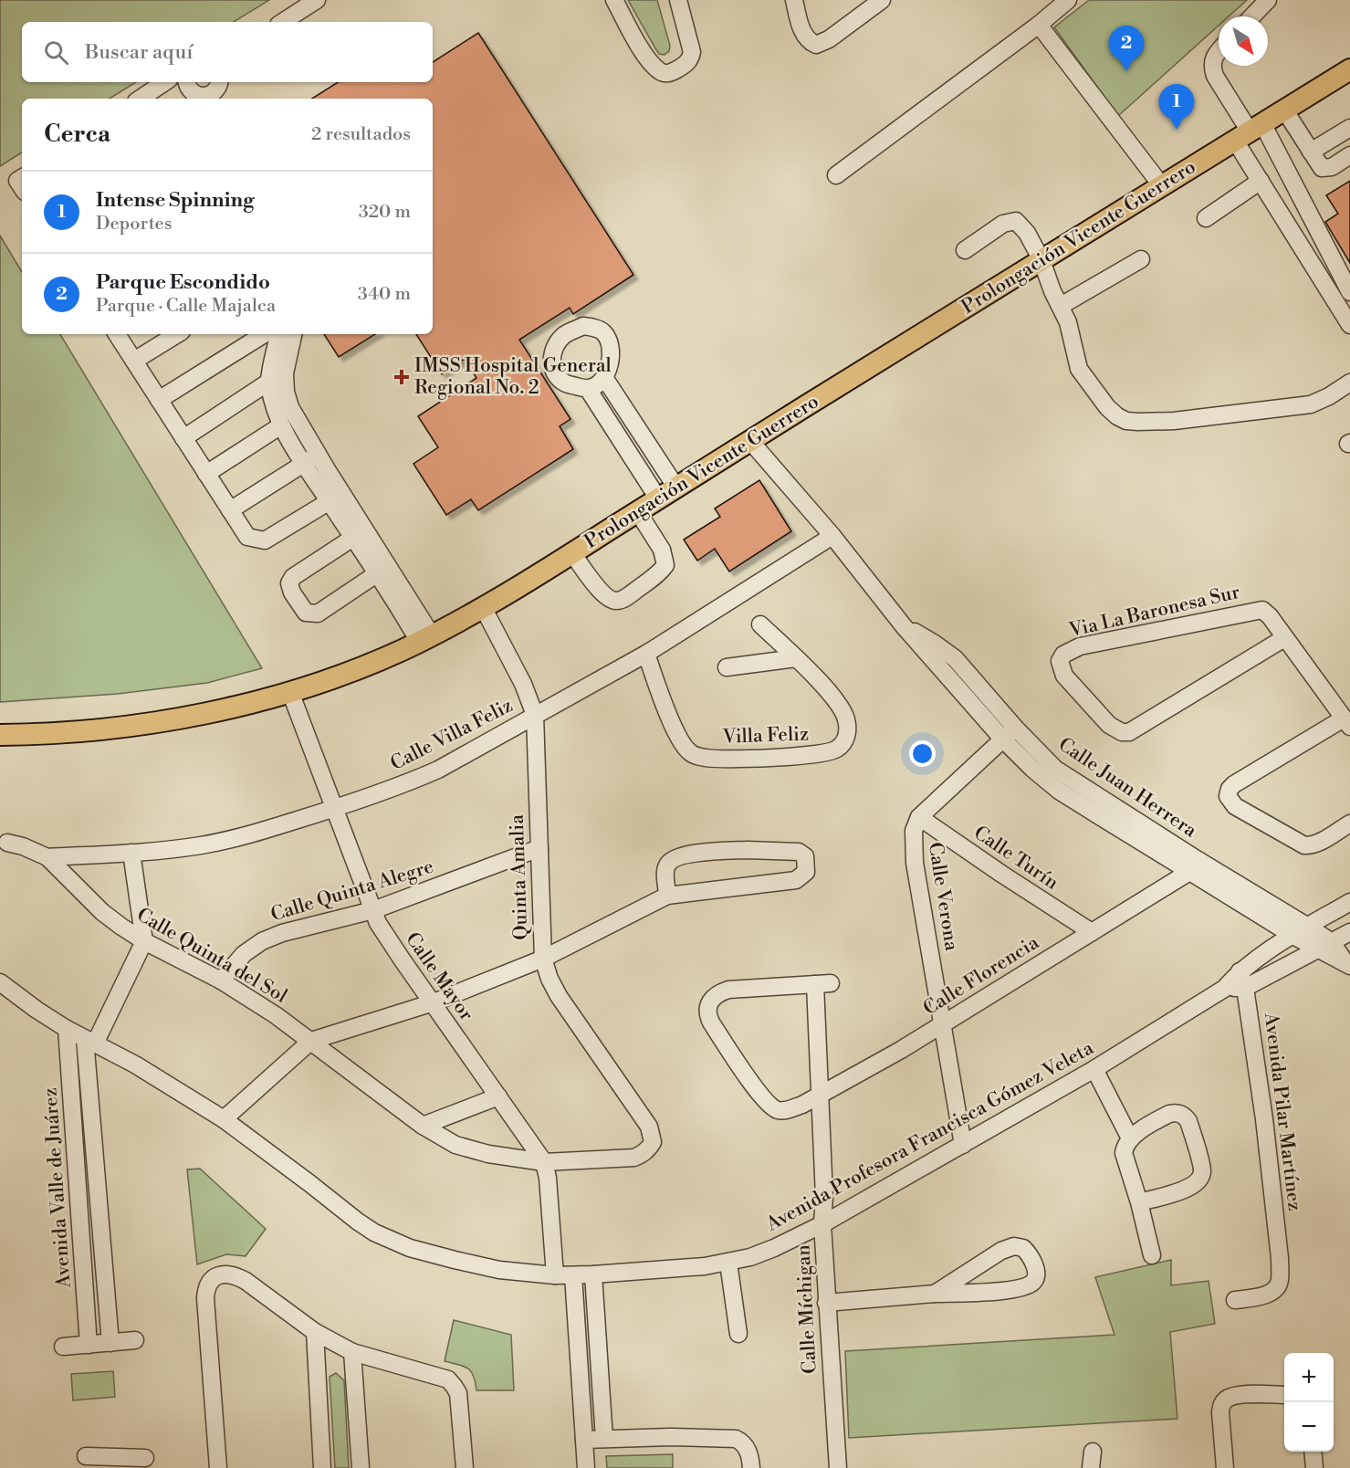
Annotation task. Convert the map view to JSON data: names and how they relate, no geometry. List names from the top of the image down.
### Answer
{
  "streets": {
    "main road": ["Prolongación Vicente Guerrero"],
    "street": [
      "Via La Baronesa Sur",
      "Calle Villa Feliz",
      "Villa Feliz",
      "Calle Juan Herrera",
      "Calle Turín",
      "Quinta Amalia",
      "Calle Quinta Alegre",
      "Calle Verona",
      "Calle Quinta del Sol",
      "Calle Florencia",
      "Calle Mayor",
      "Avenida Pilar Martínez",
      "Avenida Profesora Francisca Gómez Veleta",
      "Avenida Valle de Juárez",
      "Calle Míchigan"
    ]
  },
  "crossings": [
    ["Prolongación Vicente Guerrero", "Calle Juan Herrera"],
    ["Prolongación Vicente Guerrero", "Quinta Amalia"],
    ["Prolongación Vicente Guerrero", "Calle Mayor"],
    ["Calle Villa Feliz", "Villa Feliz"],
    ["Calle Villa Feliz", "Calle Juan Herrera"],
    ["Calle Villa Feliz", "Quinta Amalia"],
    ["Calle Villa Feliz", "Calle Quinta del Sol"],
    ["Calle Villa Feliz", "Calle Mayor"],
    ["Calle Juan Herrera", "Calle Verona"],
    ["Calle Juan Herrera", "Calle Florencia"],
    ["Calle Juan Herrera", "Avenida Profesora Francisca Gómez Veleta"],
    ["Calle Turín", "Calle Verona"],
    ["Calle Turín", "Calle Florencia"],
    ["Quinta Amalia", "Calle Quinta Alegre"],
    ["Quinta Amalia", "Calle Quinta del Sol"],
    ["Calle Quinta Alegre", "Calle Quinta del Sol"],
    ["Calle Quinta Alegre", "Calle Mayor"],
    ["Calle Verona", "Calle Florencia"],
    ["Calle Verona", "Avenida Profesora Francisca Gómez Veleta"],
    ["Calle Quinta del Sol", "Calle Mayor"],
    ["Calle Florencia", "Calle Míchigan"],
    ["Calle Mayor", "Avenida Profesora Francisca Gómez Veleta"],
    ["Avenida Pilar Martínez", "Avenida Profesora Francisca Gómez Veleta"],
    ["Avenida Profesora Francisca Gómez Veleta", "Avenida Valle de Juárez"],
    ["Avenida Profesora Francisca Gómez Veleta", "Calle Míchigan"]
  ],
  "places": {
    "health": ["IMSS Hospital General Regional No. 2"]
  },
  "north": "bottom right",
  "page": {
    "search": "Buscar aquí",
    "pins": ["2", "1"],
    "heading": ["Cerca", "2 resultados"],
    "list": [
      {
        "mark": "1",
        "name": "Intense Spinning",
        "note": "Deportes",
        "value": "320 m"
      },
      {
        "mark": "2",
        "name": "Parque Escondido",
        "note": "Parque · Calle Majalca",
        "value": "340 m"
      }
    ],
    "map_buttons": ["+", "−"]
  }
}
